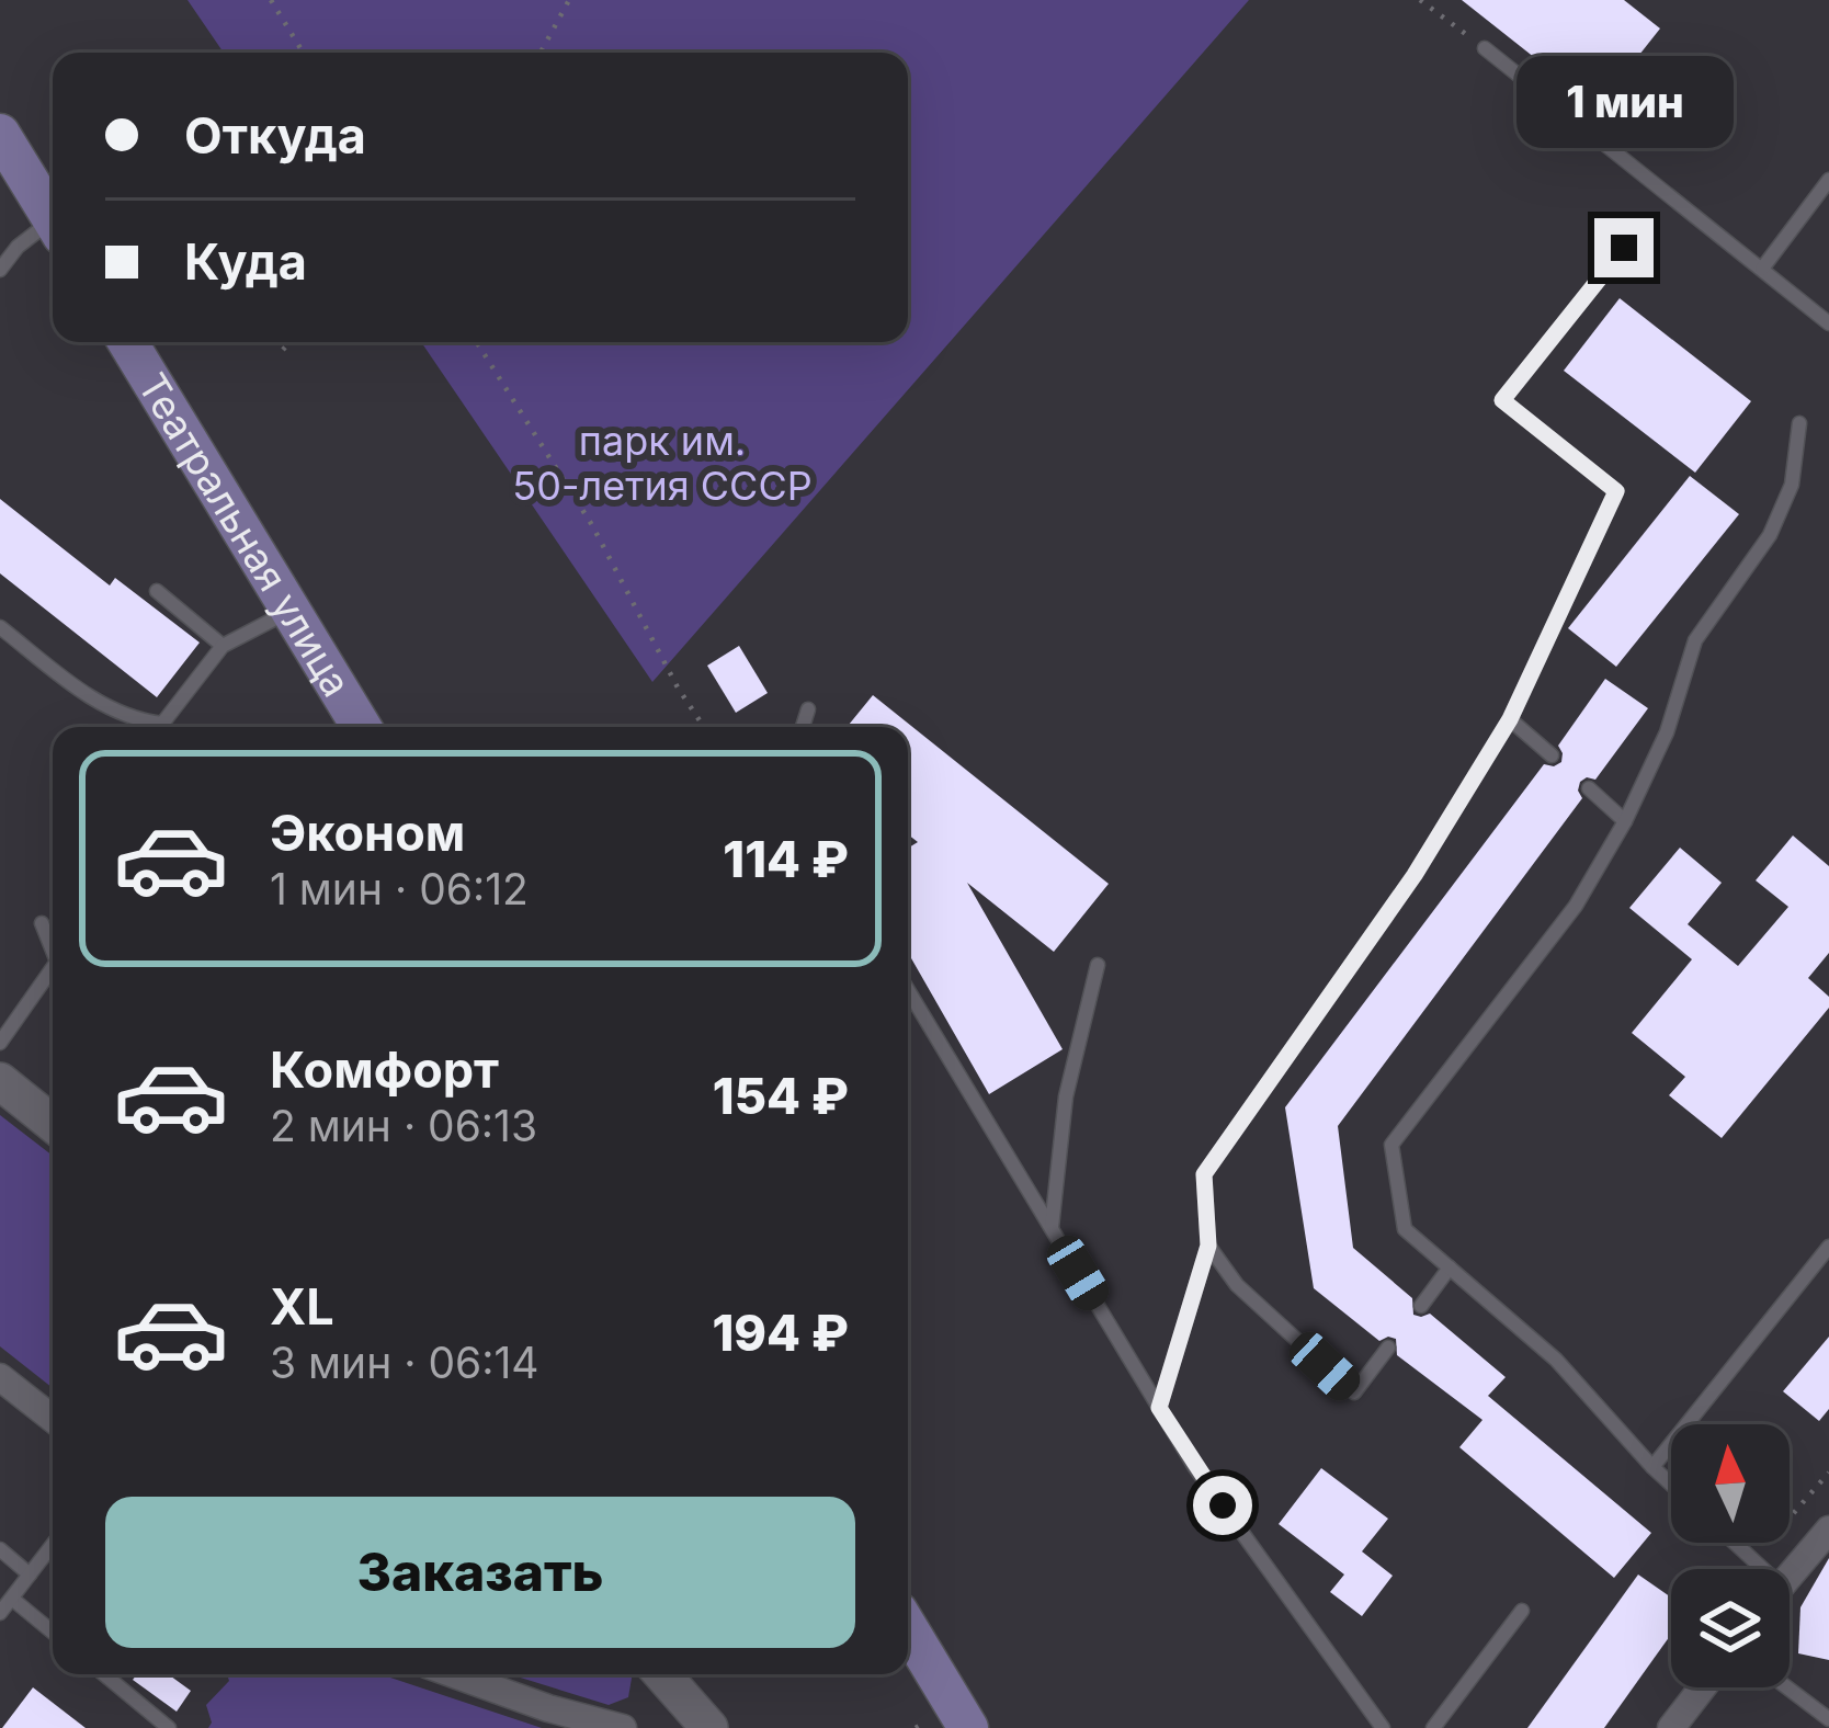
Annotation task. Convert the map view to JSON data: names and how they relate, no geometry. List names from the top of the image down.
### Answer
{
  "streets": {
    "main road": ["Театральная улица"]
  },
  "parks": ["парк им. 50-летия СССР"],
  "north": "top",
  "page": {
    "banner": ["Откуда", "Куда"],
    "bubble": "1 мин",
    "list": [
      {
        "name": "Эконом",
        "note": "1 мин · 06:12",
        "value": "114 ₽"
      },
      {
        "name": "Комфорт",
        "note": "2 мин · 06:13",
        "value": "154 ₽"
      },
      {
        "name": "XL",
        "note": "3 мин · 06:14",
        "value": "194 ₽"
      }
    ],
    "buttons": "Заказать"
  }
}
